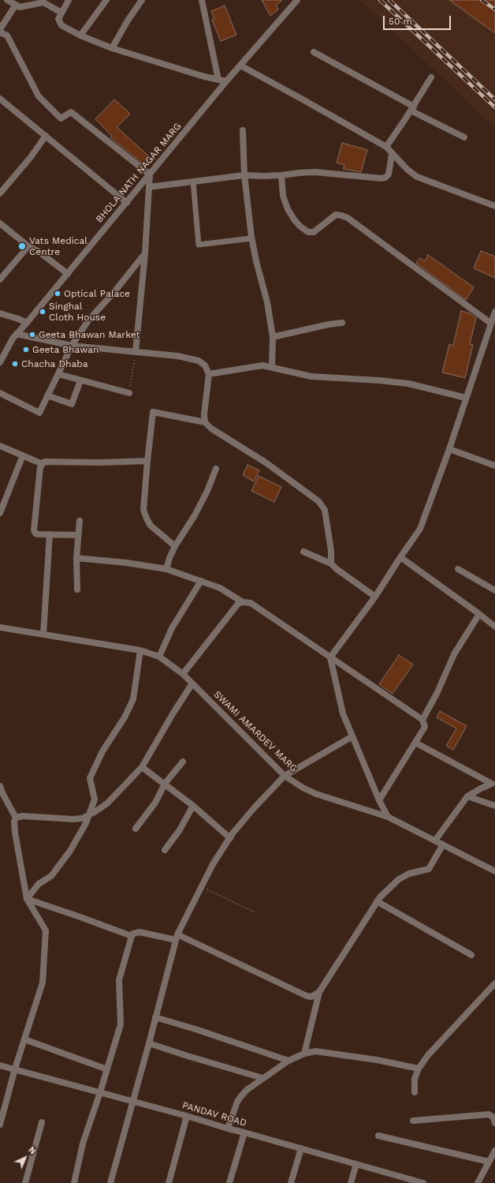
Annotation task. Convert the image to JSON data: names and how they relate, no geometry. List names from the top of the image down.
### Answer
{
  "streets": {
    "street": ["BHOLA NATH NAGAR MARG", "SWAMI AMARDEV MARG", "PANDAV ROAD"]
  },
  "places": [
    "Vats Medical Centre",
    "Optical Palace",
    "Singhal Cloth House",
    "Geeta Bhawan Market",
    "Geeta Bhawan",
    "Chacha Dhaba"
  ],
  "scale_bar": "50 m",
  "north": "top right"
}
